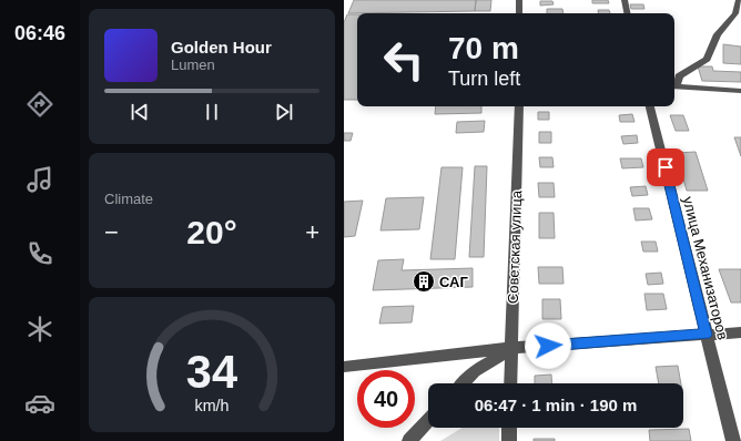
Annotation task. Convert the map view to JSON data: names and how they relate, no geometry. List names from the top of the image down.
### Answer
{
  "streets": {
    "street": ["Советская улица", "улица Механизаторов"]
  },
  "places": {
    "building": ["САГ"]
  },
  "page": {
    "tabs": "06:46",
    "turn": ["70 m", "Turn left"],
    "song": ["Golden Hour", "Lumen"],
    "tile": "Climate",
    "heat": ["−", "20°", "+"],
    "limit": "40",
    "trip": "06:47 · 1 min · 190 m",
    "gauge": ["34", "km/h"]
  }
}
